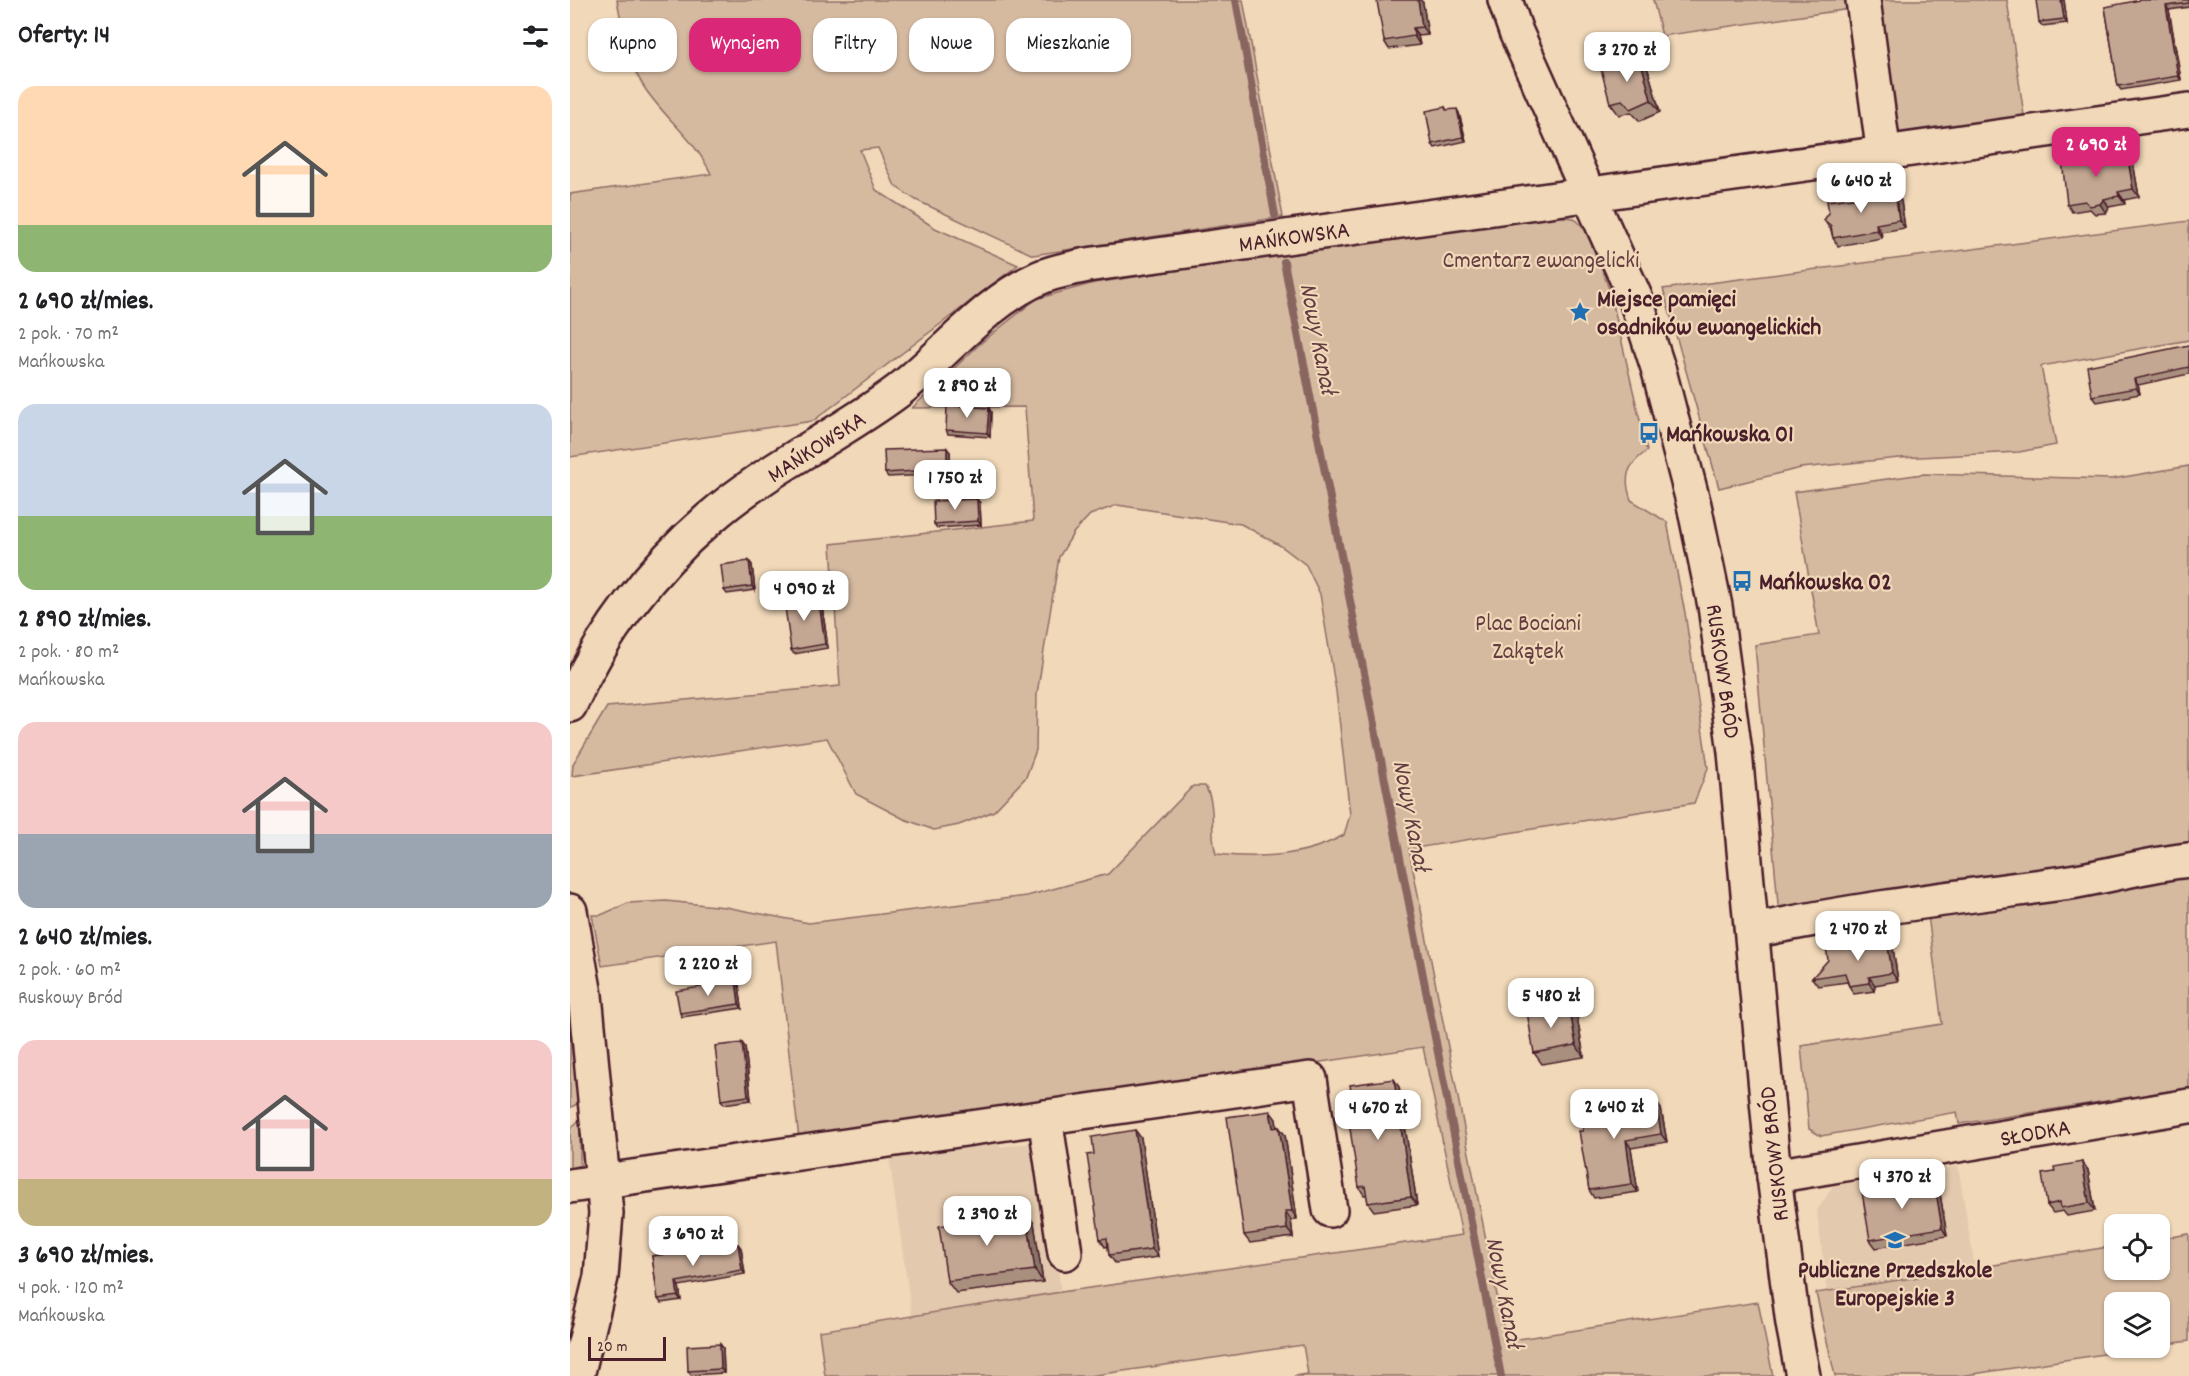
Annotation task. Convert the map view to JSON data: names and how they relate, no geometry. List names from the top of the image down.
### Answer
{
  "streets": {
    "street": ["MAŃKOWSKA", "RUSKOWY BRÓD", "SŁODKA"]
  },
  "crossings": [
    ["MAŃKOWSKA", "RUSKOWY BRÓD"],
    ["RUSKOWY BRÓD", "SŁODKA"]
  ],
  "water": ["Nowy Kanał"],
  "parks": ["Cmentarz ewangelicki", "Plac Bociani Zakątek"],
  "places": {
    "place": ["Miejsce pamięci osadników ewangelickich"],
    "bus stop": ["Mańkowska 01", "Mańkowska 02"],
    "school or university": ["Publiczne Przedszkole Europejskie 3"]
  },
  "scale_bar": "20 m",
  "page": {
    "heading": "Oferty: 14",
    "chip": [
      "Kupno",
      "Wynajem",
      "Filtry",
      "Nowe",
      "Mieszkanie"
    ],
    "price": [
      "3 270 zł",
      "2 690 zł",
      "6 640 zł",
      "2 890 zł",
      "1 750 zł",
      "4 090 zł",
      "2 470 zł",
      "2 220 zł",
      "5 480 zł",
      "2 640 zł",
      "4 670 zł",
      "4 370 zł",
      "2 390 zł",
      "3 690 zł"
    ],
    "list": [
      {
        "name": "2 690 zł/mies.",
        "note": "2 pok. · 70 m² · Mańkowska"
      },
      {
        "name": "2 890 zł/mies.",
        "note": "2 pok. · 80 m² · Mańkowska"
      },
      {
        "name": "2 640 zł/mies.",
        "note": "2 pok. · 60 m² · Ruskowy Bród"
      },
      {
        "name": "3 690 zł/mies.",
        "note": "4 pok. · 120 m² · Mańkowska"
      }
    ],
    "scale": "20 m"
  }
}
